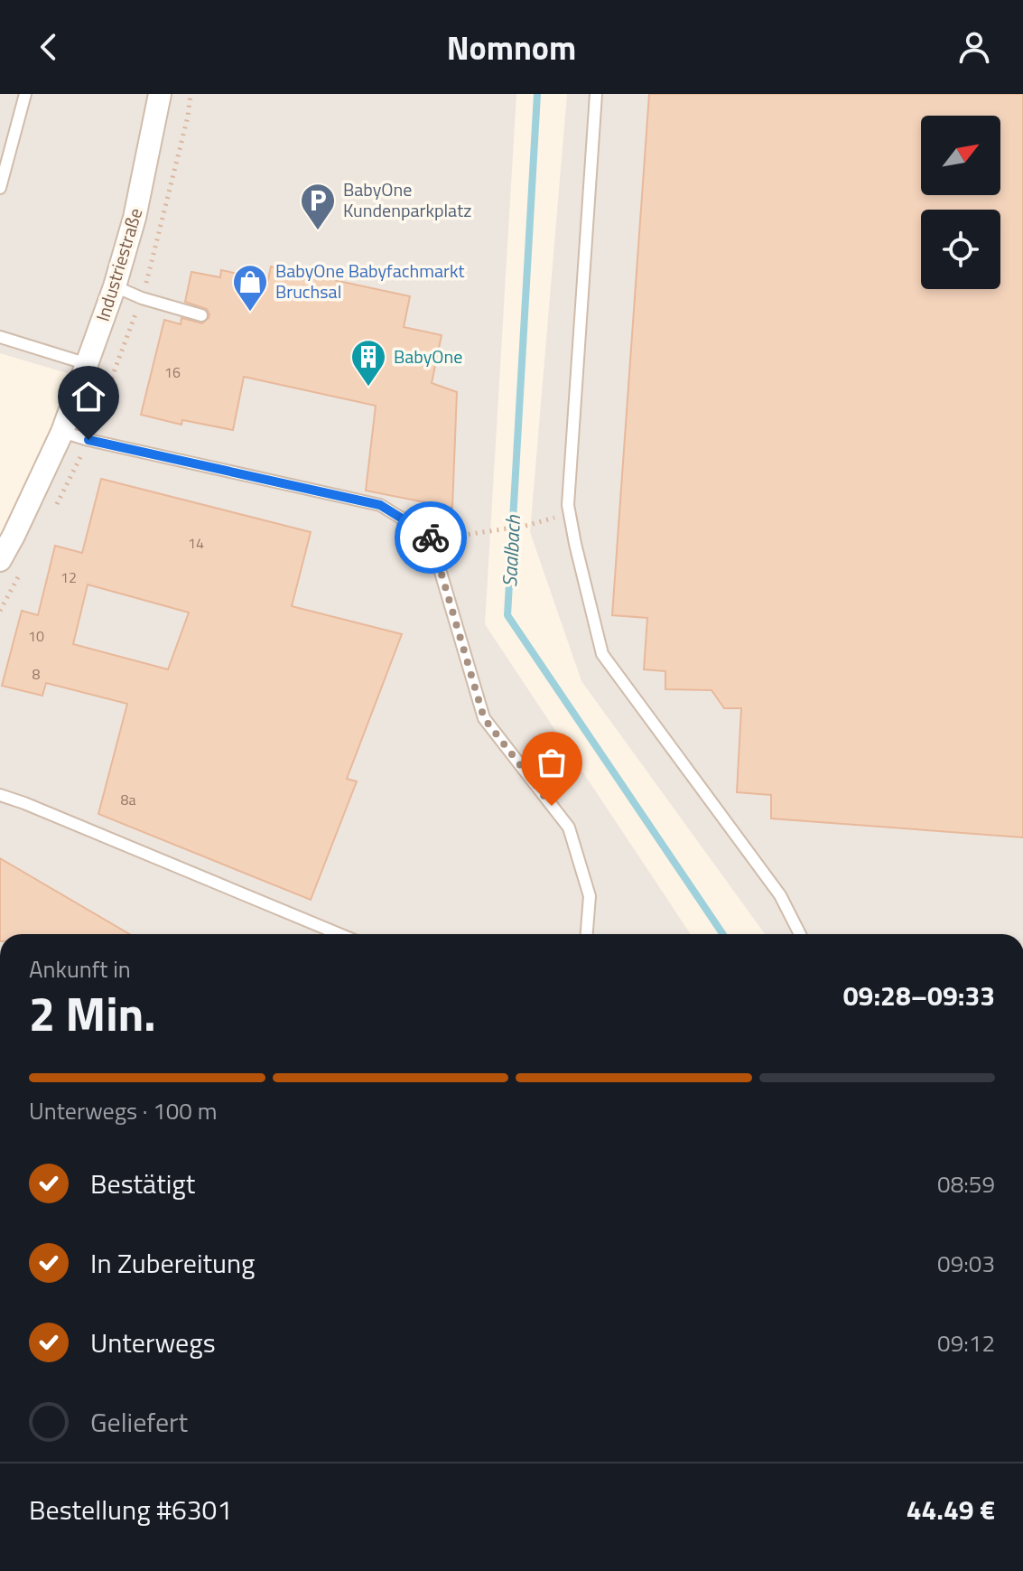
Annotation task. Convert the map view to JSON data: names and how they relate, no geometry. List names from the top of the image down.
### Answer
{
  "streets": {
    "street": ["Industriestraße"]
  },
  "water": ["Saalbach"],
  "places": {
    "parking": ["BabyOne Kundenparkplatz"],
    "shop": ["BabyOne Babyfachmarkt Bruchsal"],
    "building": ["BabyOne"]
  },
  "house_numbers": [
    "16",
    "14",
    "12",
    "10",
    "8",
    "8a"
  ],
  "north": "top right",
  "page": {
    "header": "Nomnom",
    "heading": ["2 Min.", "Ankunft in", "09:28–09:33"],
    "panel": ["Bestellung #6301", "44.49 €"],
    "bar": "Unterwegs · 100 m",
    "list": [
      ["Bestätigt", "08:59"],
      ["In Zubereitung", "09:03"],
      ["Unterwegs", "09:12"],
      "Geliefert"
    ]
  }
}
